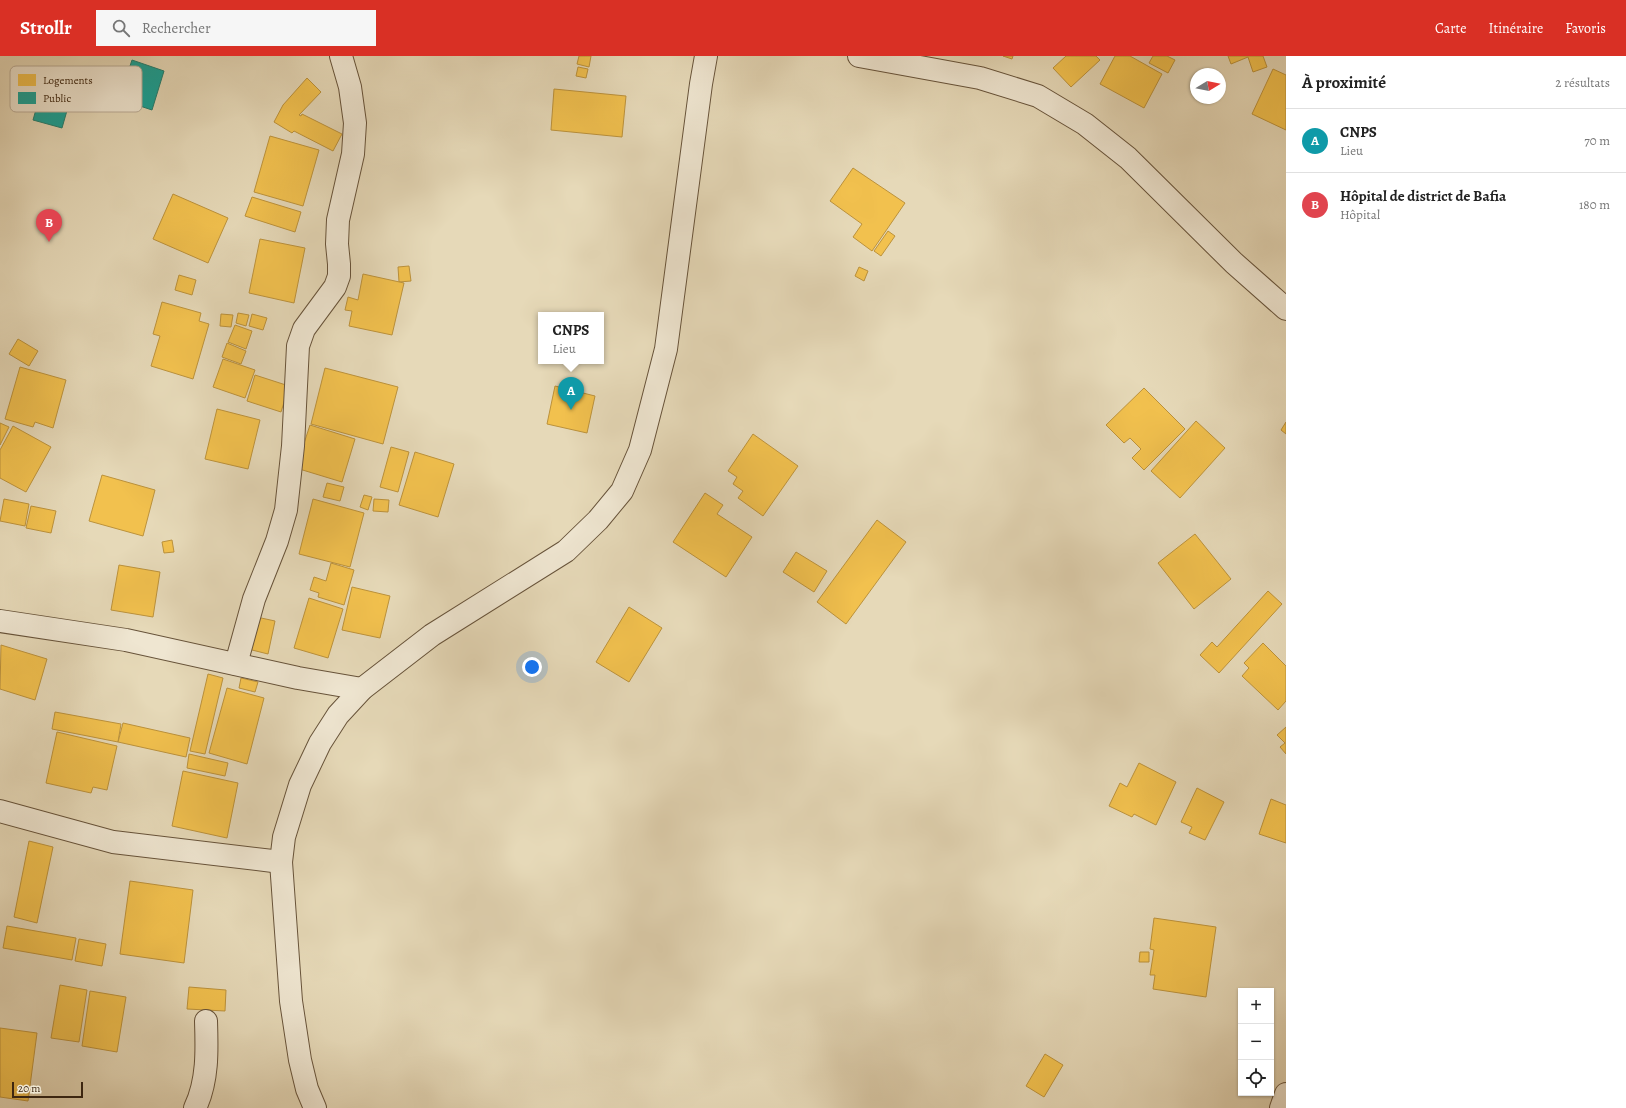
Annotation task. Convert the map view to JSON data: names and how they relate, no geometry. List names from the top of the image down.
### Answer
{
  "legend": ["Logements", "Public"],
  "scale_bar": "20 m",
  "north": "right",
  "page": {
    "header": "Strollr",
    "search": "Rechercher",
    "nav": ["Carte", "Itinéraire", "Favoris"],
    "heading": ["À proximité", "2 résultats"],
    "list": [
      {
        "mark": "A",
        "name": "CNPS",
        "note": "Lieu",
        "value": "70 m"
      },
      {
        "mark": "B",
        "name": "Hôpital de district de Bafia",
        "note": "Hôpital",
        "value": "180 m"
      }
    ],
    "pins": ["B", "A"],
    "popup": ["CNPS", "Lieu"],
    "map_buttons": ["+", "−"],
    "scale": "20 m"
  }
}
